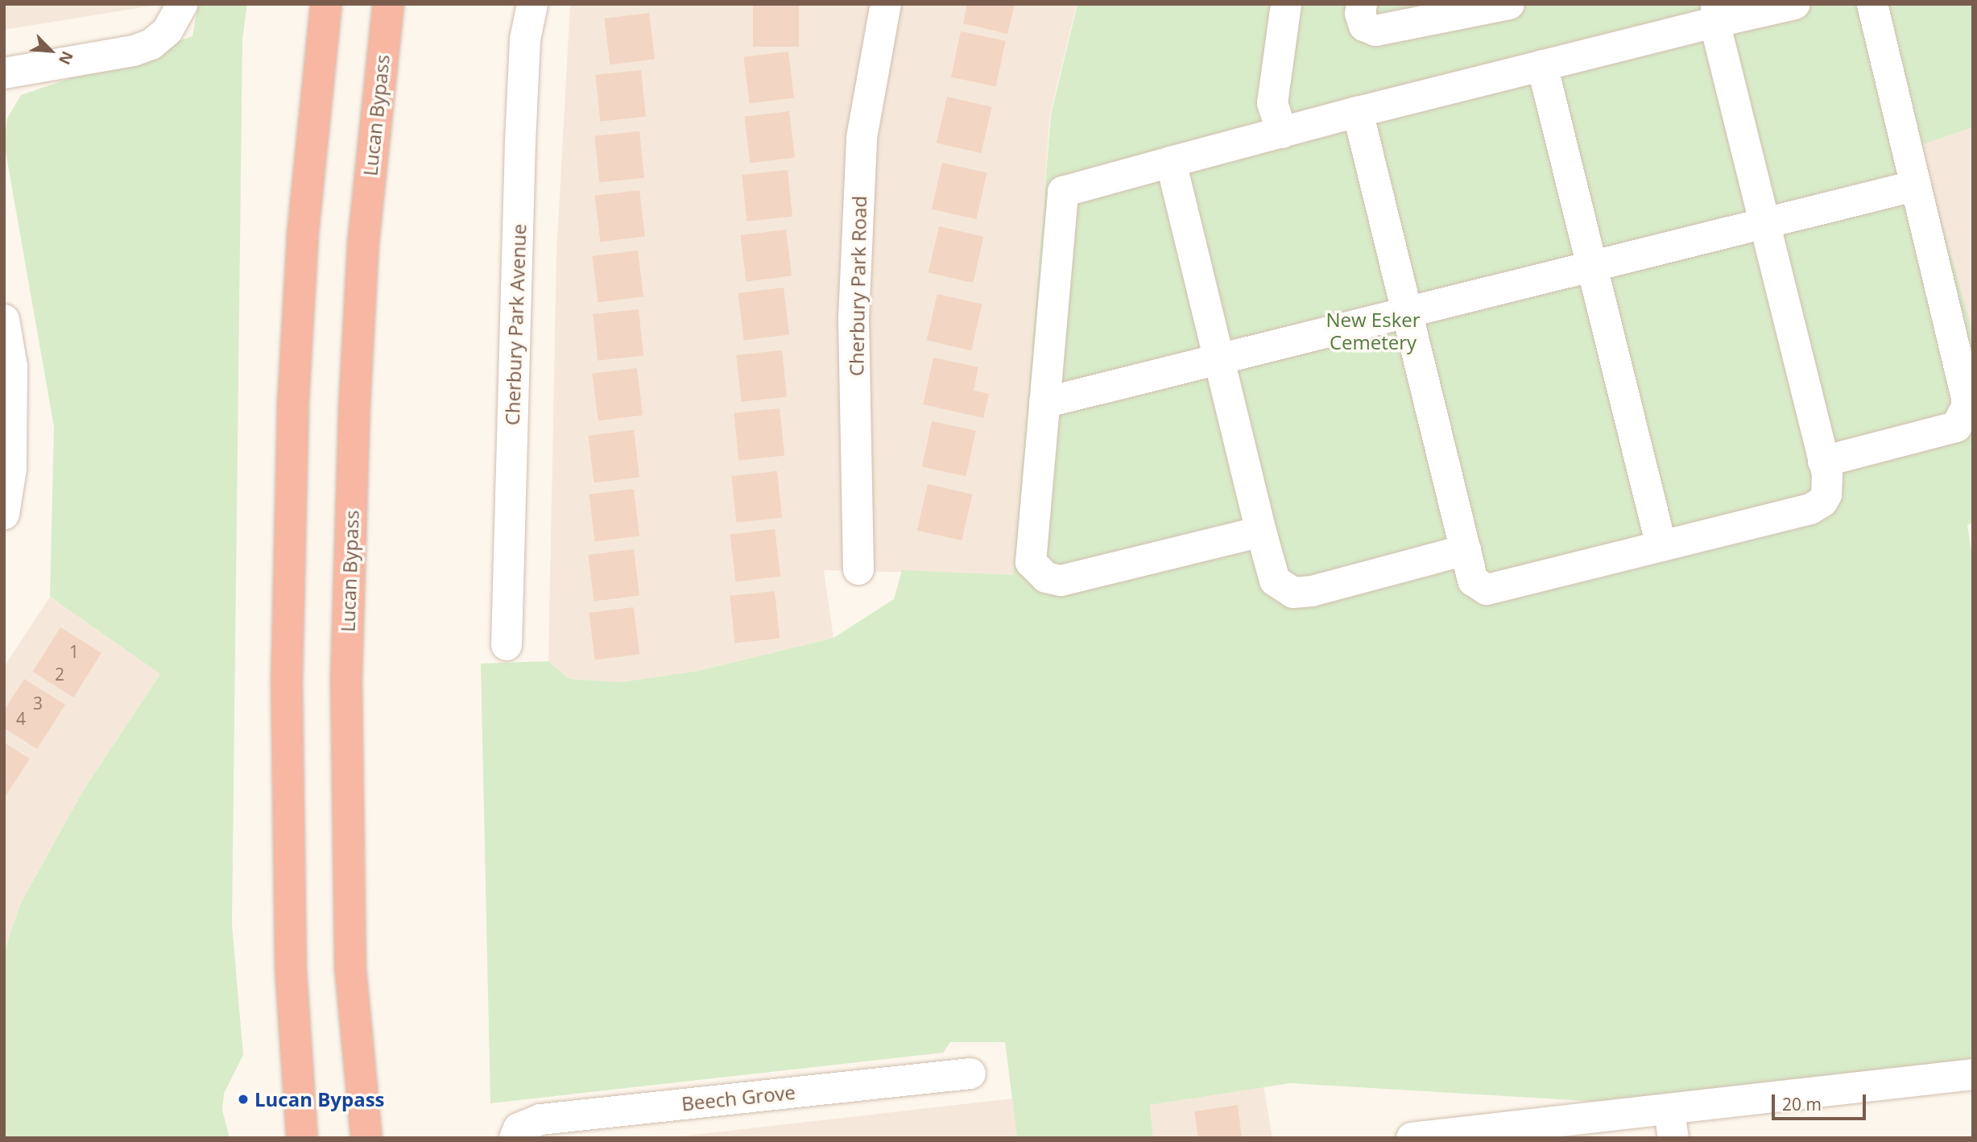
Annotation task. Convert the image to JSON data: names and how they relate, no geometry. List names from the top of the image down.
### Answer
{
  "streets": {
    "highway": ["Lucan Bypass"],
    "street": ["Cherbury Park Road", "Cherbury Park Avenue", "Beech Grove"]
  },
  "parks": ["New Esker Cemetery"],
  "places": ["Lucan Bypass"],
  "house_numbers": [
    "1",
    "2",
    "3",
    "4"
  ],
  "scale_bar": "20 m",
  "north": "bottom right"
}
